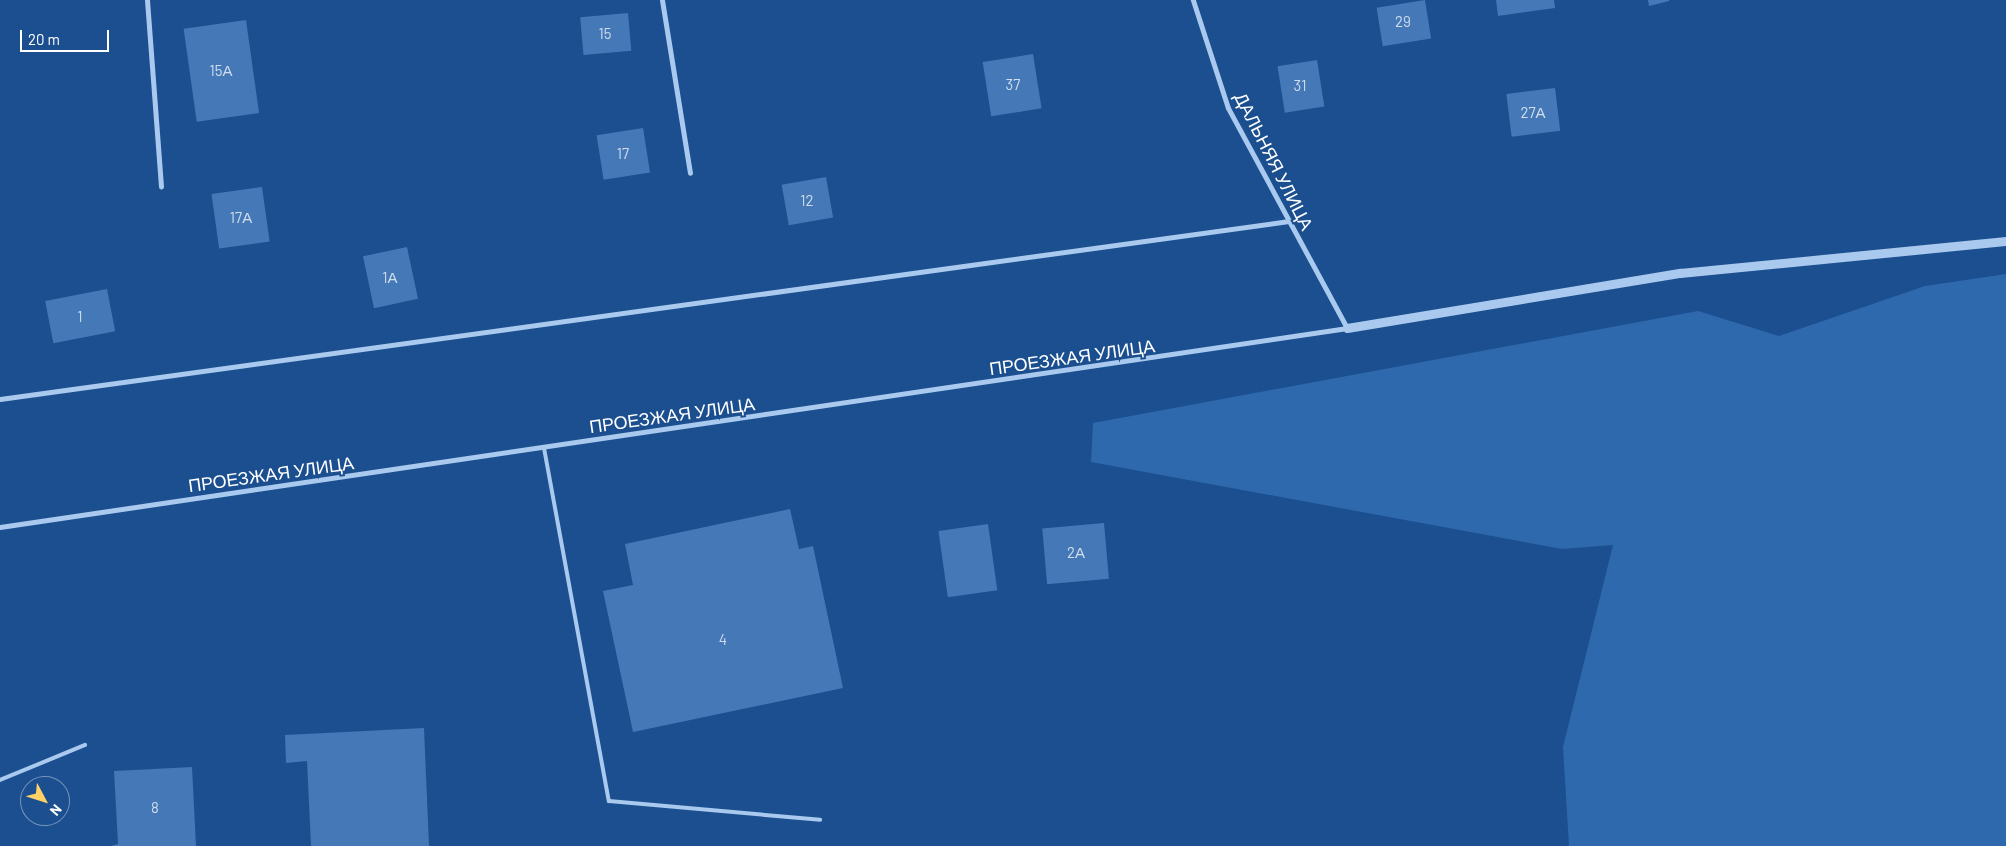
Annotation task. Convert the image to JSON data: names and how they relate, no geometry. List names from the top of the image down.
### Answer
{
  "streets": {
    "street": ["ДАЛЬНЯЯ УЛИЦА", "ПРОЕЗЖАЯ УЛИЦА"]
  },
  "crossings": [
    ["ДАЛЬНЯЯ УЛИЦА", "ПРОЕЗЖАЯ УЛИЦА"]
  ],
  "house_numbers": [
    "29",
    "15",
    "15А",
    "37",
    "31",
    "27А",
    "17",
    "12",
    "17А",
    "1А",
    "1",
    "2А",
    "4",
    "8"
  ],
  "scale_bar": "20 m",
  "north": "bottom right"
}
